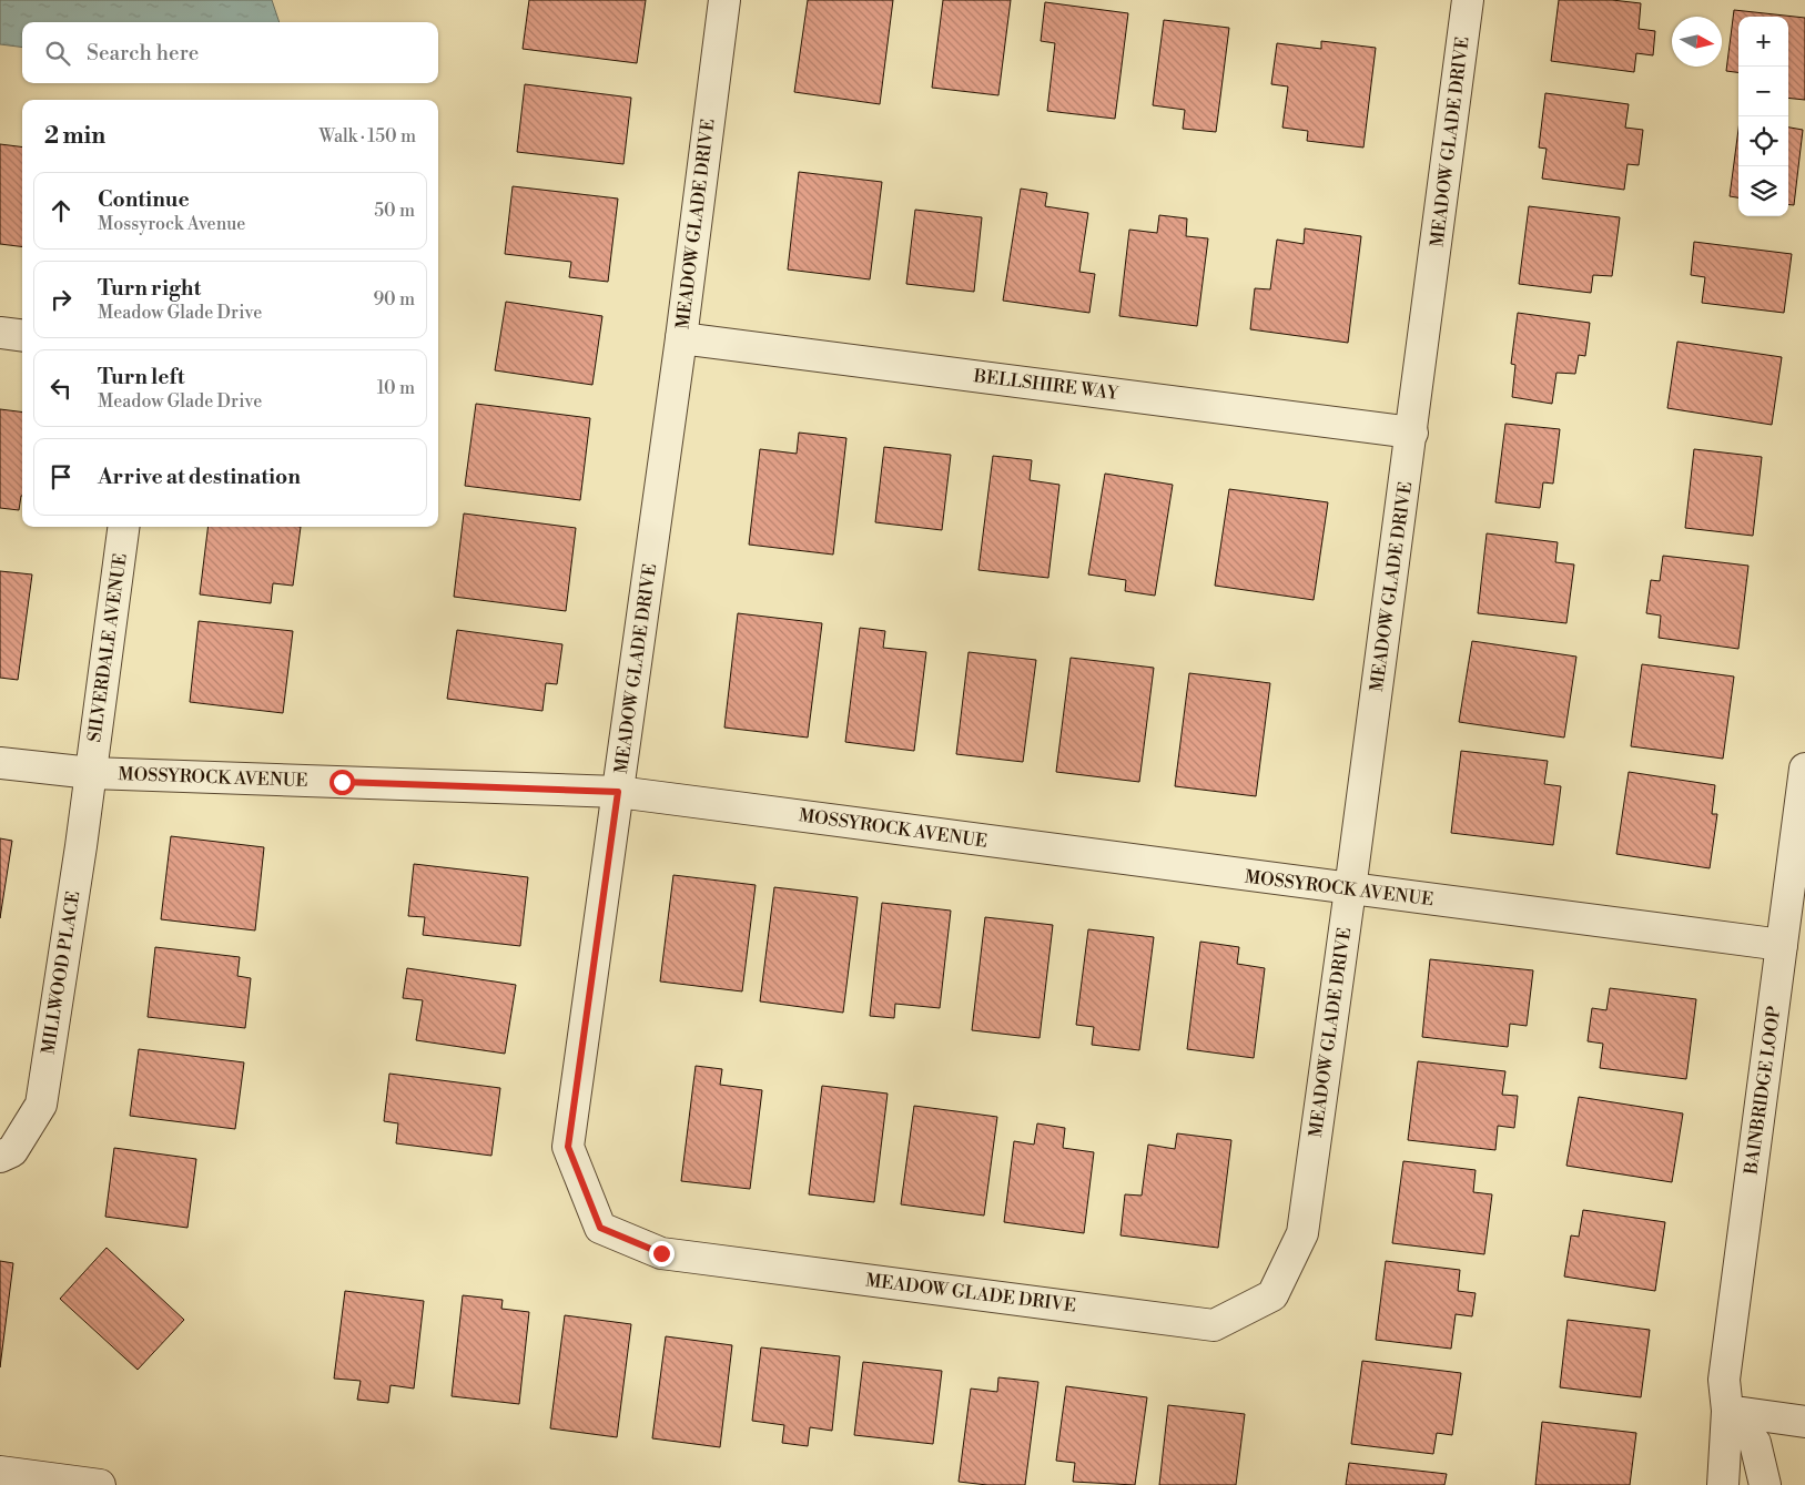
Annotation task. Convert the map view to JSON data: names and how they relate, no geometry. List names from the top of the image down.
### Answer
{
  "streets": {
    "street": [
      "MEADOW GLADE DRIVE",
      "BELLSHIRE WAY",
      "SILVERDALE AVENUE",
      "MOSSYROCK AVENUE",
      "MILLWOOD PLACE",
      "BAINBRIDGE LOOP"
    ]
  },
  "crossings": [
    ["MEADOW GLADE DRIVE", "BELLSHIRE WAY"],
    ["MEADOW GLADE DRIVE", "MOSSYROCK AVENUE"],
    ["SILVERDALE AVENUE", "MOSSYROCK AVENUE"],
    ["SILVERDALE AVENUE", "MILLWOOD PLACE"],
    ["MOSSYROCK AVENUE", "MILLWOOD PLACE"],
    ["MOSSYROCK AVENUE", "BAINBRIDGE LOOP"]
  ],
  "north": "right",
  "page": {
    "map_buttons": ["+", "−"],
    "search": "Search here",
    "heading": ["2 min", "Walk · 150 m"],
    "list": [
      ["Continue", "Mossyrock Avenue", "50 m"],
      ["Turn right", "Meadow Glade Drive", "90 m"],
      ["Turn left", "Meadow Glade Drive", "10 m"],
      "Arrive at destination"
    ]
  }
}
